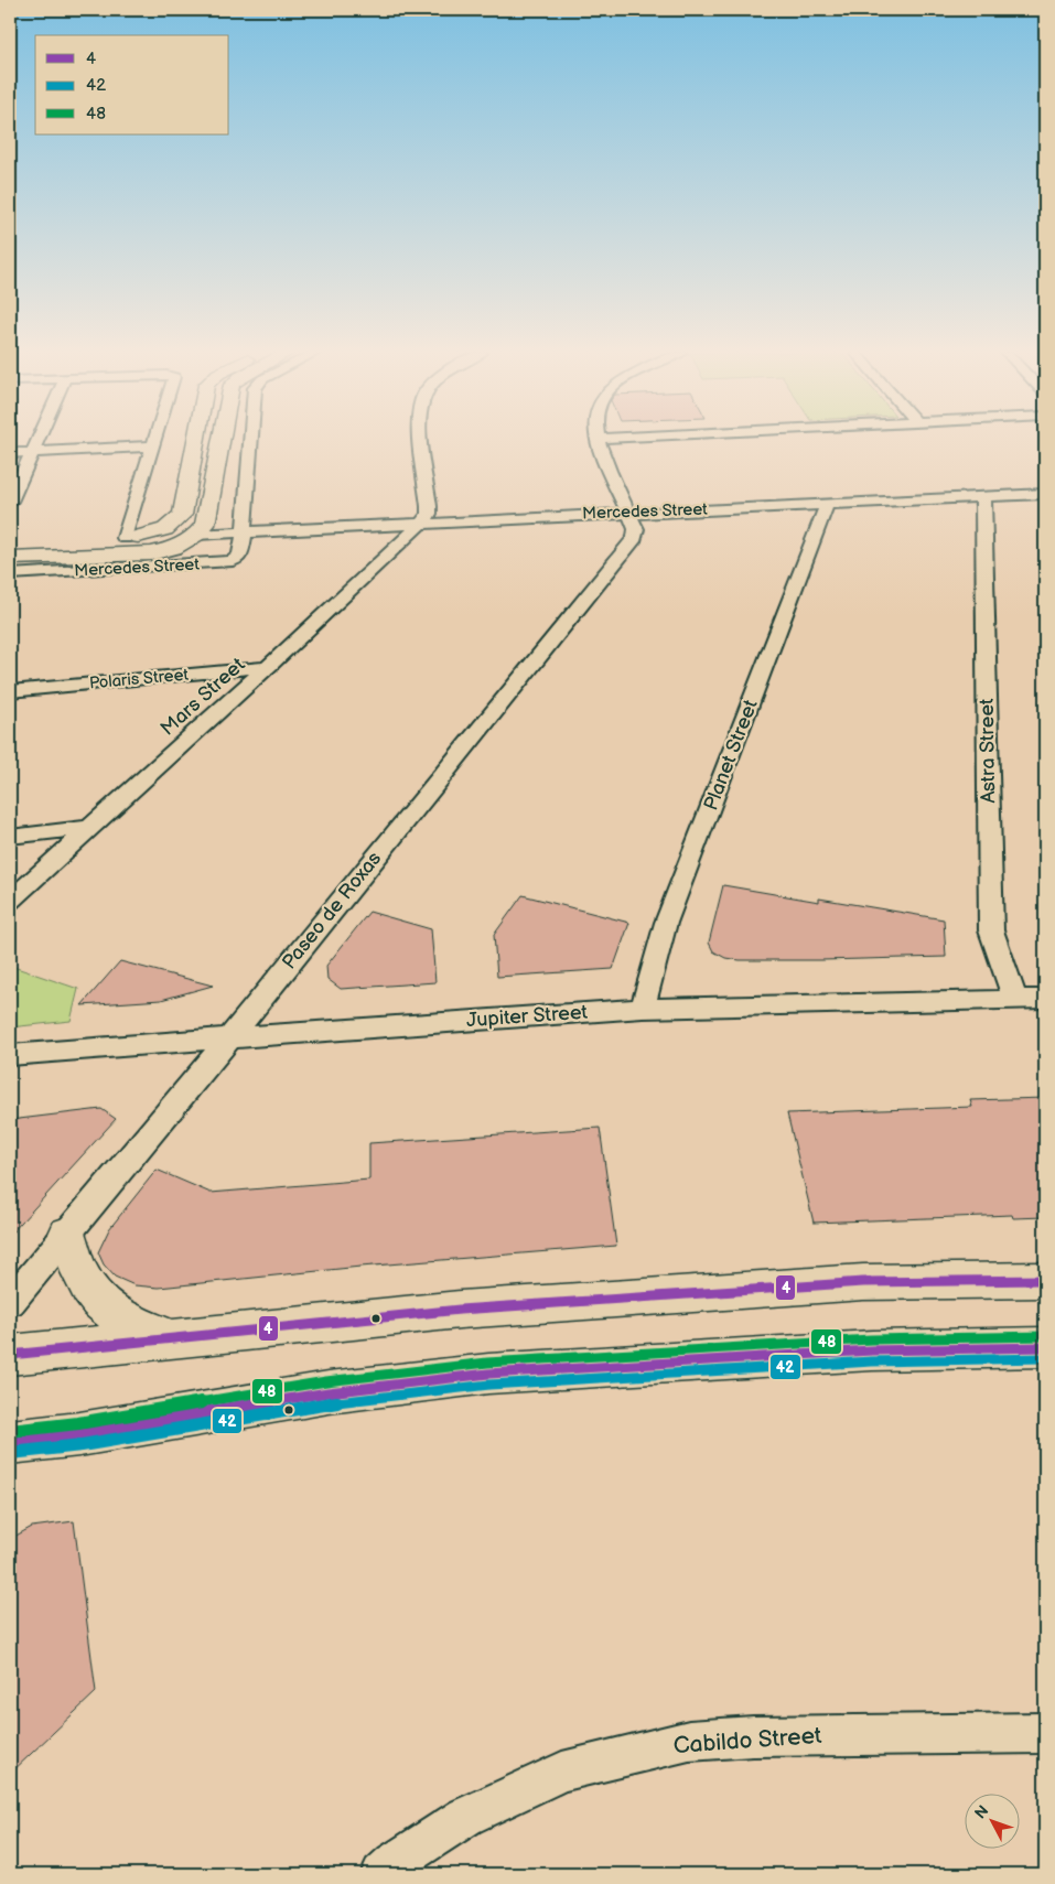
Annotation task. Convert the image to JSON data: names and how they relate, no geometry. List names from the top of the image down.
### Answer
{
  "streets": {
    "street": [
      "Mercedes Street",
      "Polaris Street",
      "Mars Street",
      "Astra Street",
      "Planet Street",
      "Paseo de Roxas",
      "Jupiter Street",
      "Cabildo Street"
    ]
  },
  "crossings": [
    ["Mercedes Street", "Mars Street"],
    ["Mercedes Street", "Astra Street"],
    ["Mercedes Street", "Planet Street"],
    ["Mercedes Street", "Paseo de Roxas"],
    ["Polaris Street", "Mars Street"],
    ["Astra Street", "Jupiter Street"],
    ["Planet Street", "Jupiter Street"],
    ["Paseo de Roxas", "Jupiter Street"]
  ],
  "lines": ["transit line 4", "transit line 48", "transit line 42"],
  "legend": ["4", "42", "48"],
  "north": "top left"
}
